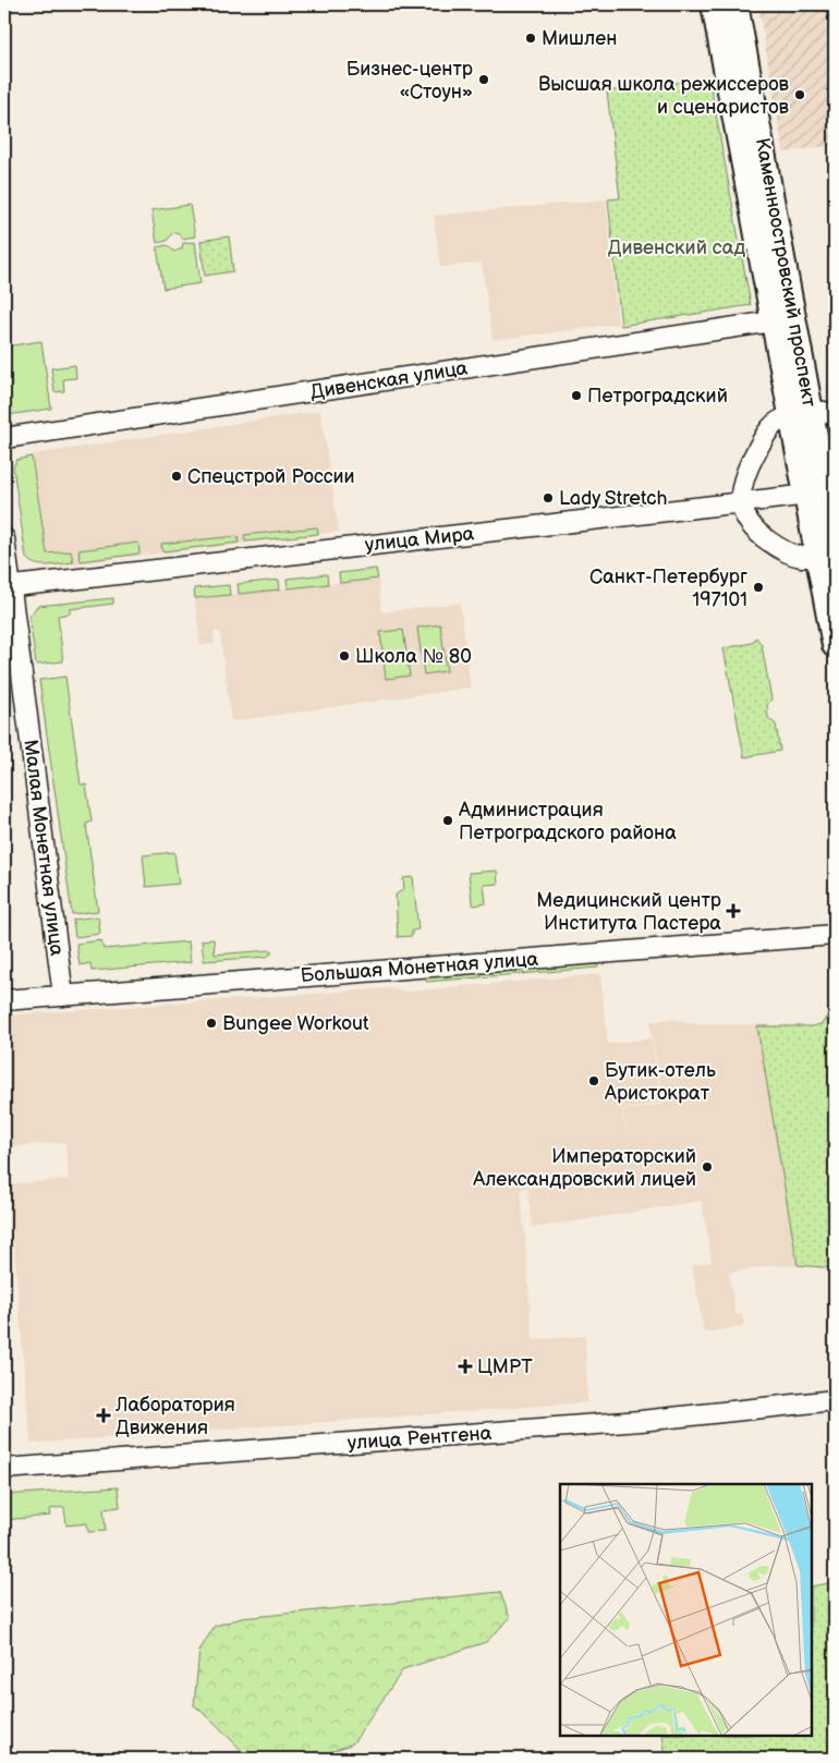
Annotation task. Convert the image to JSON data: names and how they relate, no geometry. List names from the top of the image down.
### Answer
{
  "streets": {
    "main road": ["Каменноостровский проспект"],
    "street": [
      "Дивенская улица",
      "улица Мира",
      "Малая Монетная улица",
      "Большая Монетная улица",
      "улица Рентгена"
    ]
  },
  "crossings": [
    ["Каменноостровский проспект", "Дивенская улица"],
    ["Каменноостровский проспект", "улица Мира"],
    ["улица Мира", "Малая Монетная улица"],
    ["Малая Монетная улица", "Большая Монетная улица"]
  ],
  "parks": ["Дивенский сад"],
  "places": {
    "other": [
      "Мишлен",
      "Бизнес-центр «Стоун»",
      "Высшая школа режиссеров и сценаристов",
      "Петроградский",
      "Спецстрой России",
      "Lady Stretch",
      "Санкт-Петербург 197101",
      "Школа № 80",
      "Администрация Петроградского района",
      "Bungee Workout",
      "Бутик-отель Аристократ",
      "Императорский Александровский лицей"
    ],
    "health": ["Медицинский центр Института Пастера", "ЦМРТ", "Лаборатория Движения"]
  }
}
